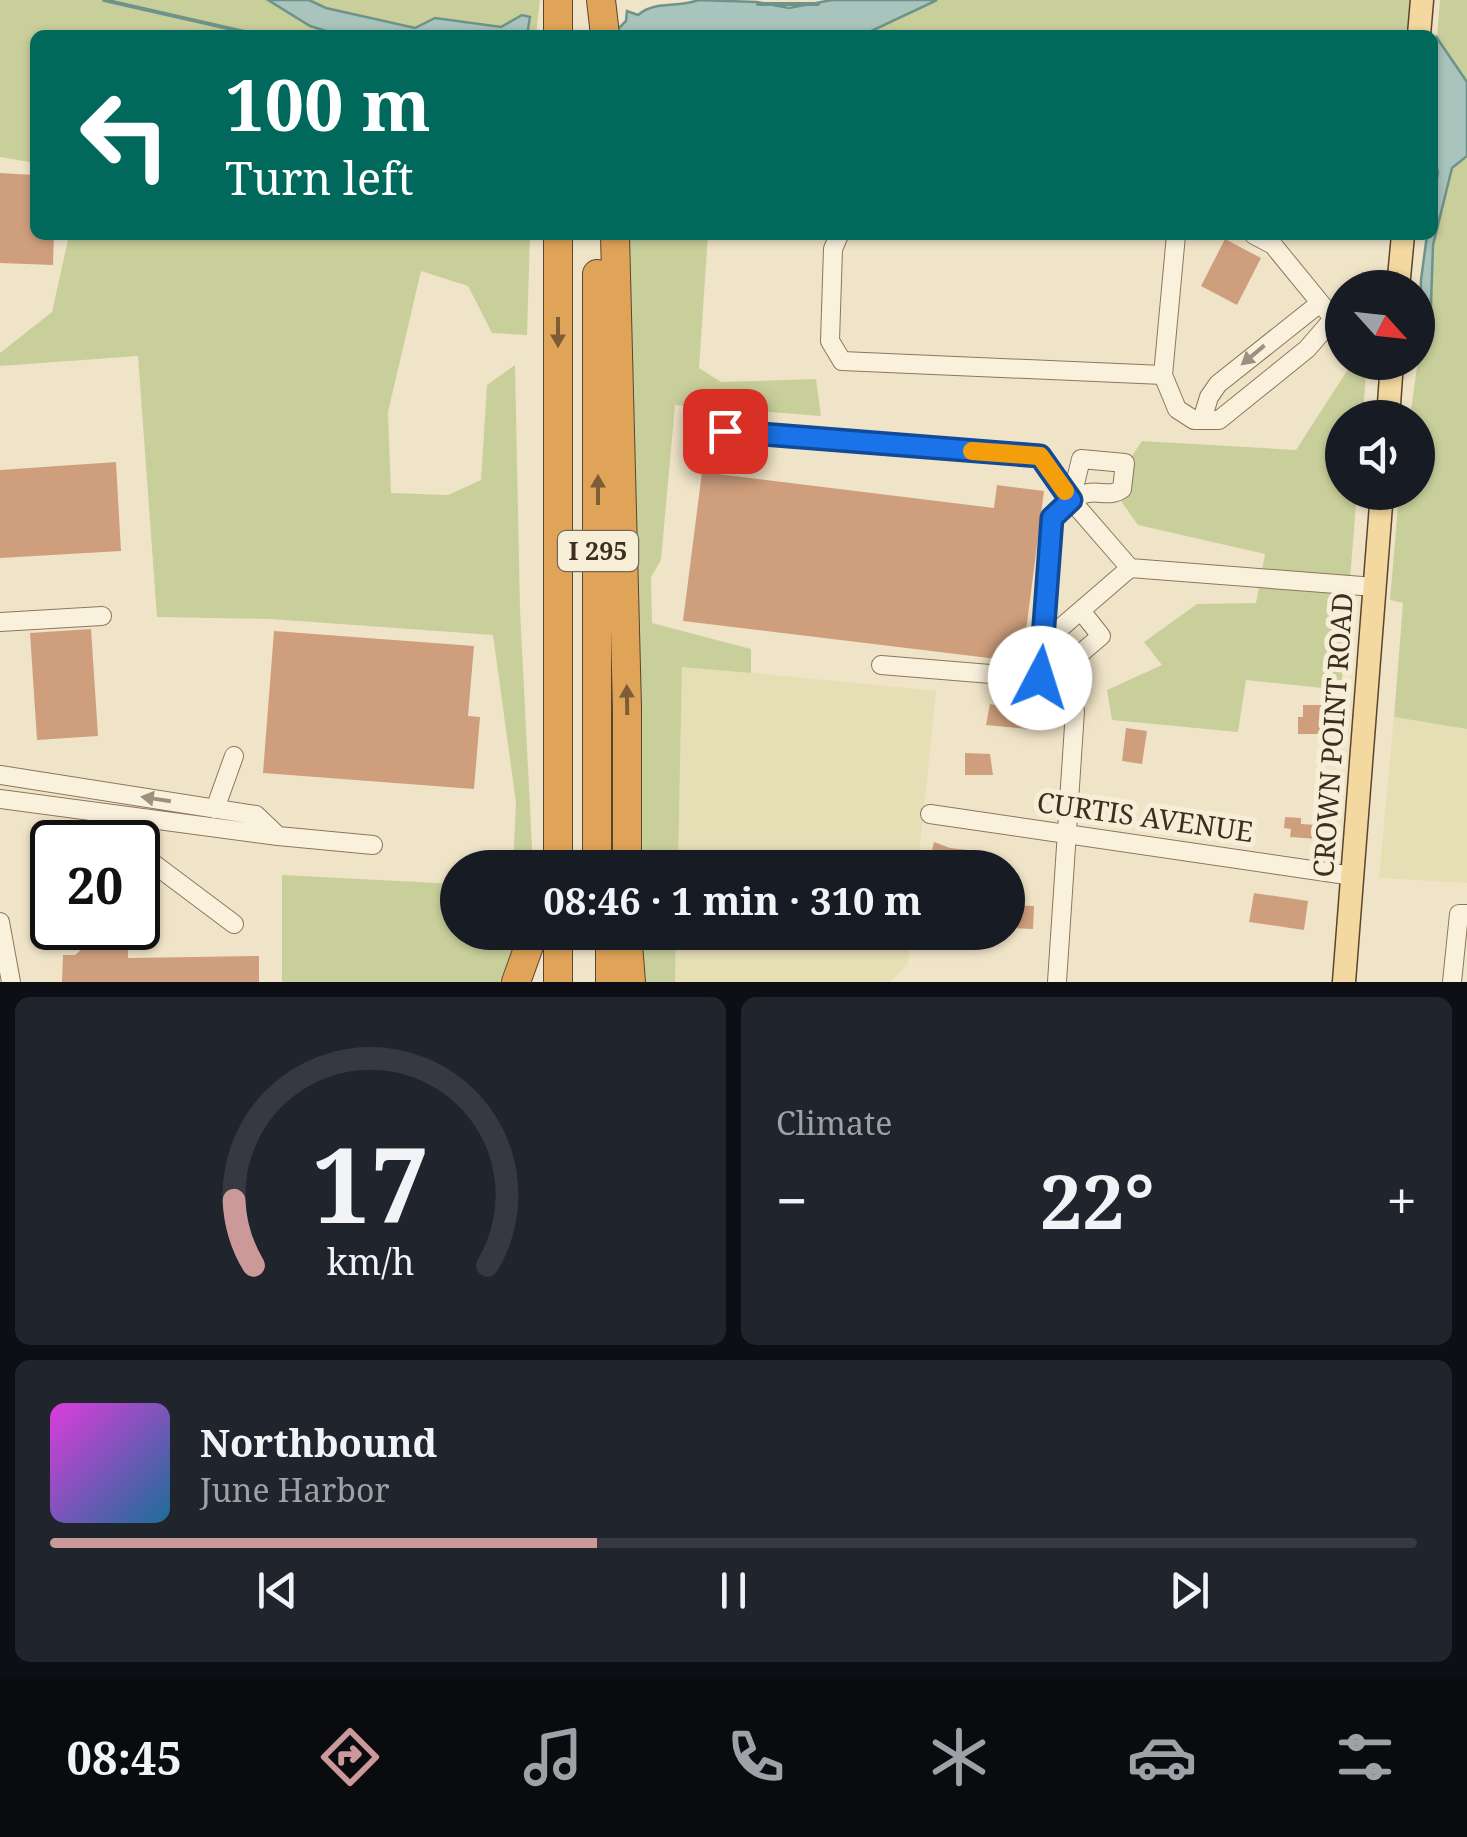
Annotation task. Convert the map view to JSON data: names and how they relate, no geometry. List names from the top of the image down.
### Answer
{
  "streets": {
    "highway": ["I 295"],
    "main road": ["CROWN POINT ROAD"],
    "street": ["CURTIS AVENUE"]
  },
  "crossings": [
    ["CROWN POINT ROAD", "CURTIS AVENUE"]
  ],
  "north": "bottom right",
  "page": {
    "turn": ["100 m", "Turn left"],
    "limit": "20",
    "trip": "08:46 · 1 min · 310 m",
    "tile": "Climate",
    "heat": ["−", "22°", "+"],
    "song": ["Northbound", "June Harbor"],
    "tabs": "08:45",
    "gauge": ["17", "km/h"]
  }
}
